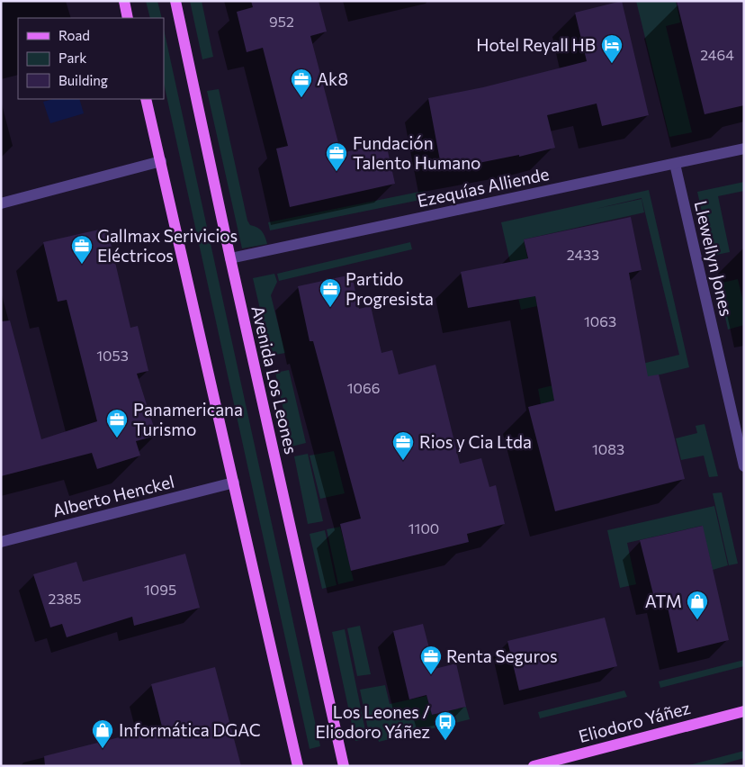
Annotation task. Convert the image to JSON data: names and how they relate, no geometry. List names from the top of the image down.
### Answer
{
  "streets": {
    "main road": ["Avenida Los Leones", "Eliodoro Yáñez"],
    "street": ["Ezequías Alliende", "Llewellyn Jones", "Alberto Henckel"]
  },
  "crossings": [
    ["Ezequías Alliende", "Llewellyn Jones"],
    ["Ezequías Alliende", "Avenida Los Leones"]
  ],
  "places": {
    "hotel": ["Hotel Reyall HB"],
    "office": [
      "Ak8",
      "Fundación Talento Humano",
      "Gallmax Serivicios Eléctricos",
      "Partido Progresista",
      "Panamericana Turismo",
      "Rios y Cia Ltda",
      "Renta Seguros"
    ],
    "shop": ["ATM", "Informática DGAC"],
    "bus stop": ["Los Leones / Eliodoro Yáñez"]
  },
  "house_numbers": [
    "952",
    "2464",
    "2433",
    "1063",
    "1053",
    "1066",
    "1083",
    "1100",
    "1095",
    "2385"
  ],
  "legend": ["Road", "Park", "Building"]
}
